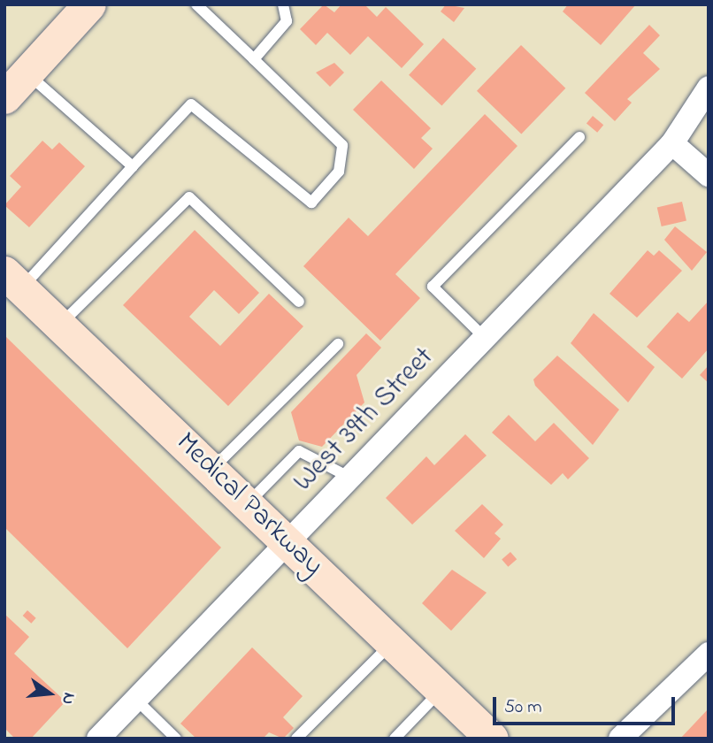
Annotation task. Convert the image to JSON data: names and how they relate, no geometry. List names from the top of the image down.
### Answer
{
  "streets": {
    "street": ["West 39th Street", "Medical Parkway"]
  },
  "crossings": [
    ["West 39th Street", "Medical Parkway"]
  ],
  "scale_bar": "50 m",
  "north": "right"
}
